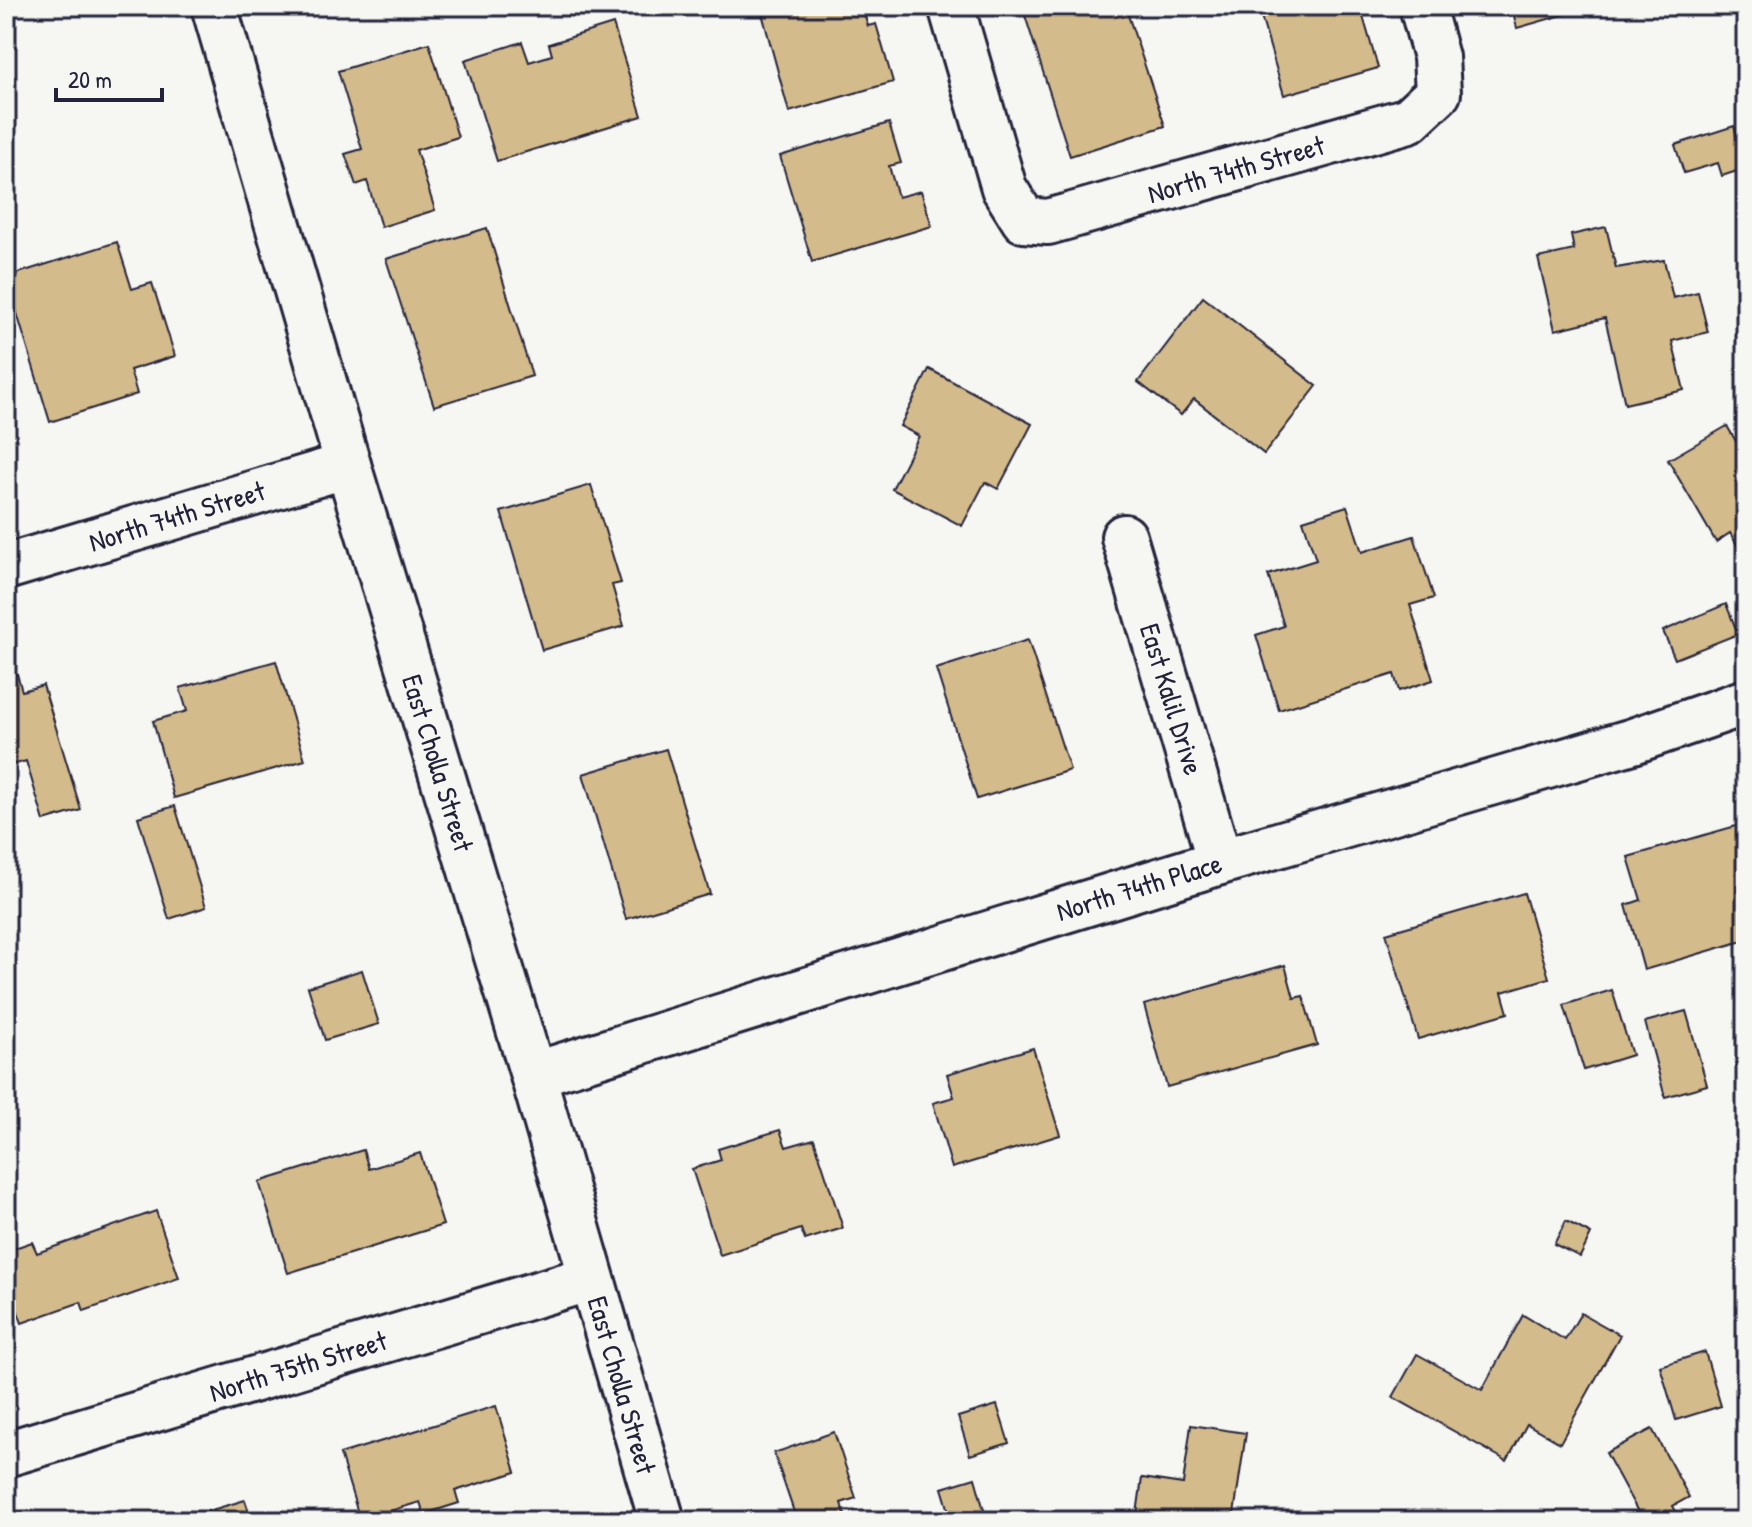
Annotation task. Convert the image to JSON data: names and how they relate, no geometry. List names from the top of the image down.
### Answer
{
  "streets": {
    "street": [
      "North 74th Street",
      "East Kalil Drive",
      "East Cholla Street",
      "North 74th Place",
      "North 75th Street"
    ]
  },
  "crossings": [
    ["North 74th Street", "East Cholla Street"],
    ["East Kalil Drive", "North 74th Place"],
    ["East Cholla Street", "North 74th Place"],
    ["East Cholla Street", "North 75th Street"]
  ],
  "scale_bar": "20 m"
}
